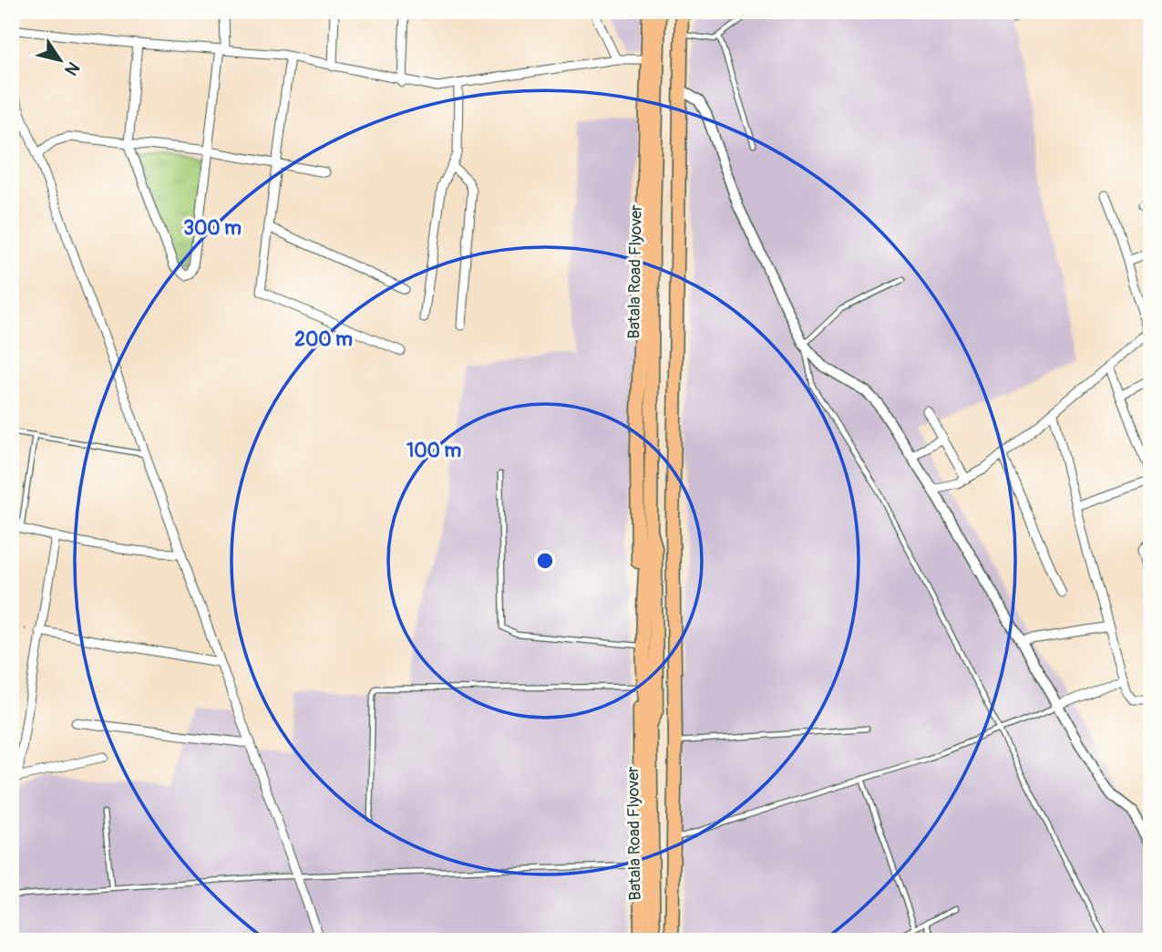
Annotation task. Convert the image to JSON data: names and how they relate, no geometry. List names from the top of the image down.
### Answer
{
  "streets": {
    "main road": ["Batala Road Flyover"]
  },
  "north": "bottom right",
  "rings": ["300 m", "200 m", "100 m"]
}
